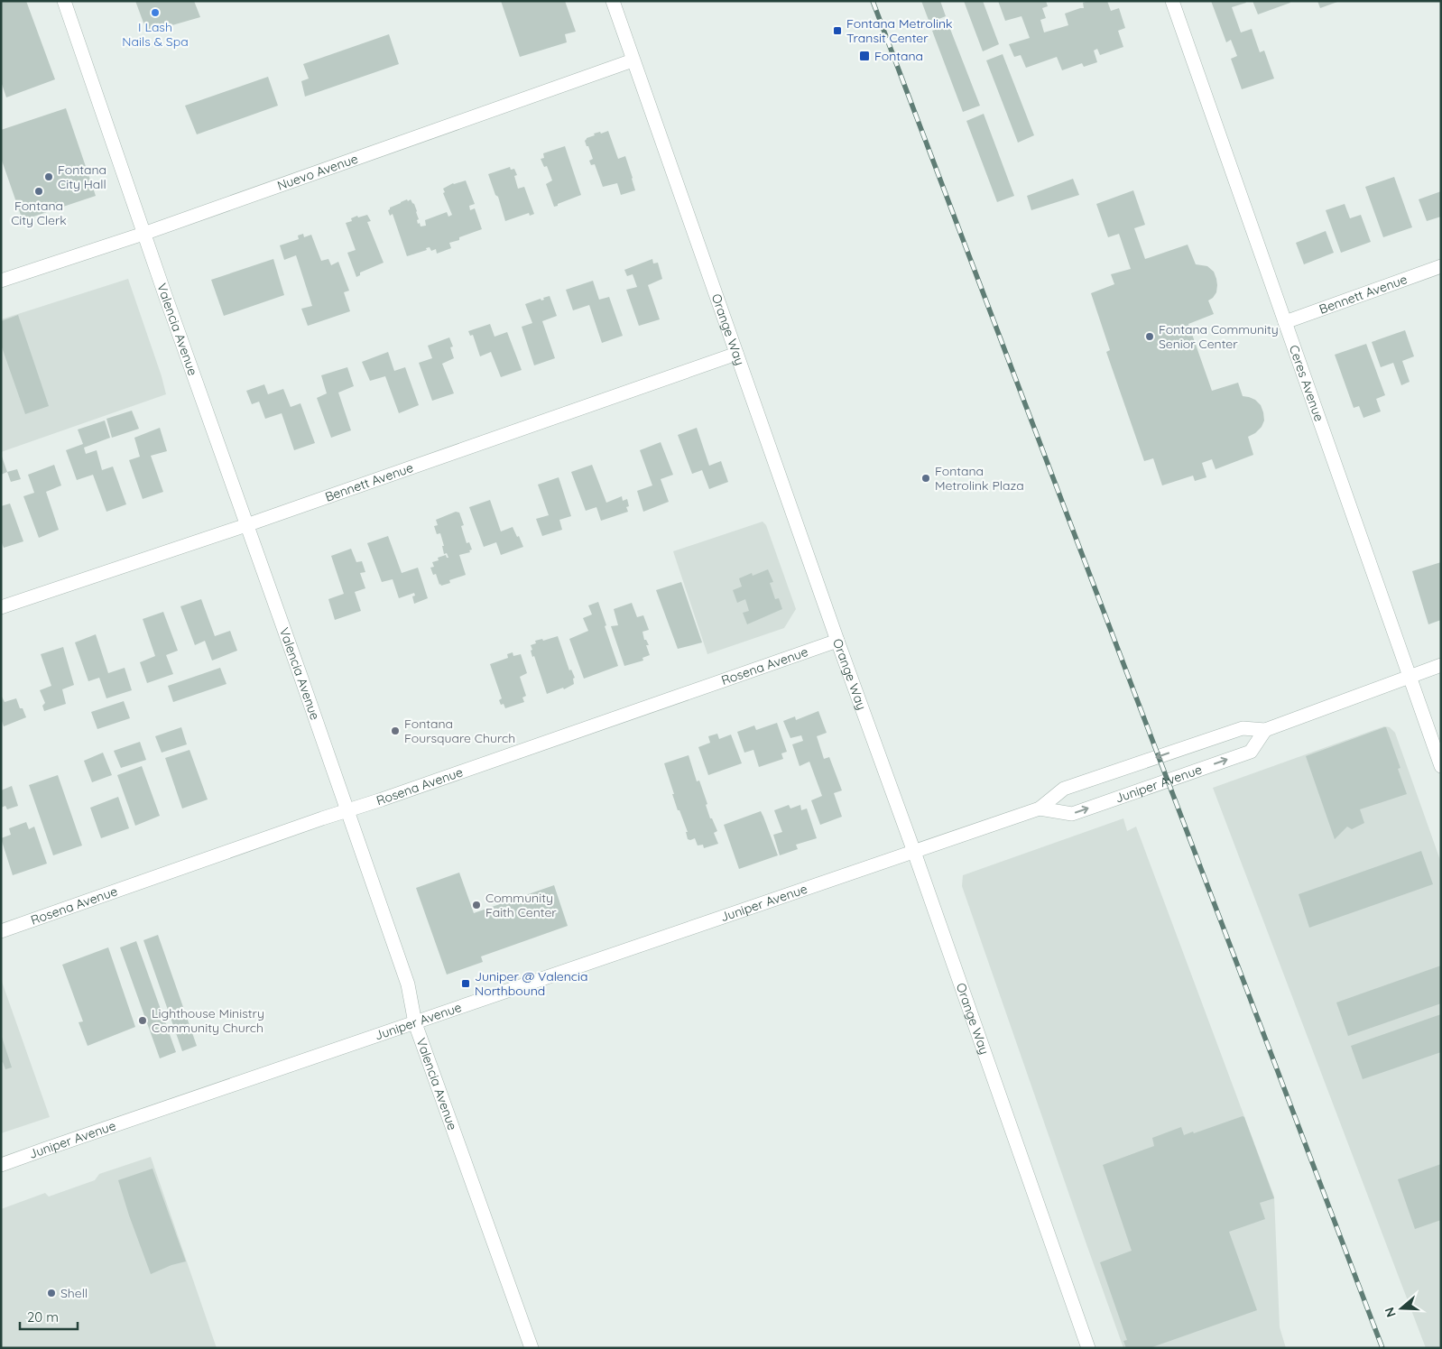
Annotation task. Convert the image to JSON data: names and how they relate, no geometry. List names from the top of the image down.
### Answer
{
  "streets": {
    "street": [
      "Nuevo Avenue",
      "Bennett Avenue",
      "Valencia Avenue",
      "Orange Way",
      "Ceres Avenue",
      "Rosena Avenue",
      "Juniper Avenue"
    ]
  },
  "crossings": [
    ["Nuevo Avenue", "Valencia Avenue"],
    ["Nuevo Avenue", "Orange Way"],
    ["Bennett Avenue", "Valencia Avenue"],
    ["Bennett Avenue", "Orange Way"],
    ["Bennett Avenue", "Ceres Avenue"],
    ["Valencia Avenue", "Rosena Avenue"],
    ["Valencia Avenue", "Juniper Avenue"],
    ["Orange Way", "Rosena Avenue"],
    ["Orange Way", "Juniper Avenue"],
    ["Ceres Avenue", "Juniper Avenue"]
  ],
  "places": {
    "other": [
      "I Lash Nails & Spa",
      "Fontana City Hall",
      "Fontana City Clerk",
      "Fontana Community Senior Center",
      "Fontana Metrolink Plaza",
      "Fontana Foursquare Church",
      "Community Faith Center",
      "Lighthouse Ministry Community Church",
      "Shell"
    ],
    "transit": ["Fontana Metrolink Transit Center", "Fontana", "Juniper @ Valencia Northbound"]
  },
  "scale_bar": "20 m",
  "north": "left"
}
